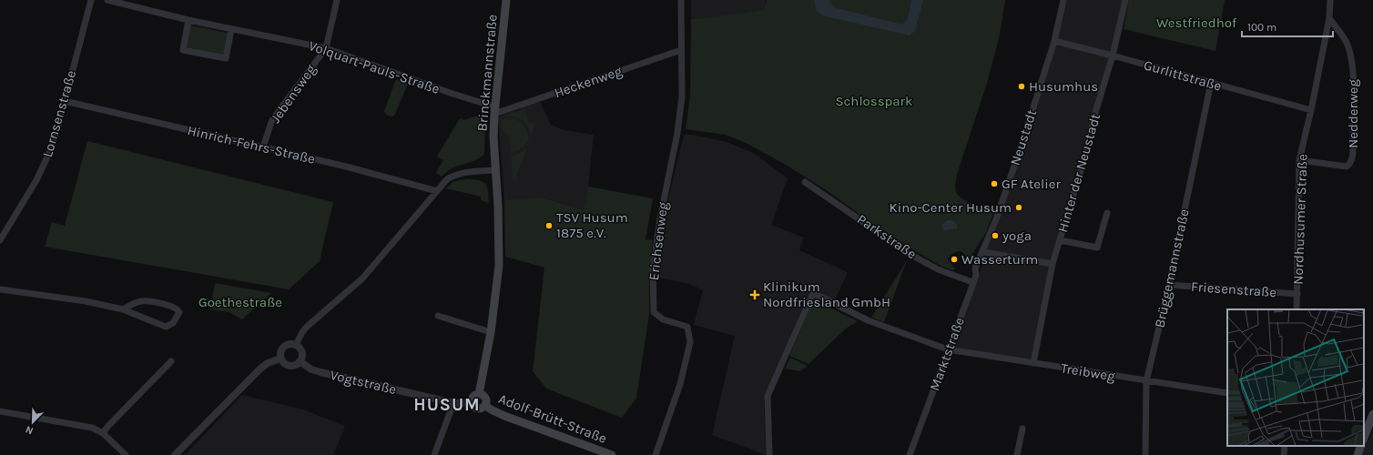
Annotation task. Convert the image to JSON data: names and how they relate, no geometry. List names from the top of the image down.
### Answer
{
  "streets": {
    "main road": ["Brinckmannstraße", "Adolf-Brütt-Straße"],
    "street": [
      "Volquart-Pauls-Straße",
      "Gurlittstraße",
      "Heckenweg",
      "Jebensweg",
      "Lornsenstraße",
      "Nedderweg",
      "Neustadt",
      "Hinrich-Fehrs-Straße",
      "Hinter der Neustadt",
      "Nordhusumer Straße",
      "Parkstraße",
      "Erichsenweg",
      "Brüggemannstraße",
      "Friesenstraße",
      "Marktstraße",
      "Treibweg",
      "Vogtstraße"
    ]
  },
  "crossings": [
    ["Volquart-Pauls-Straße", "Brinckmannstraße"],
    ["Volquart-Pauls-Straße", "Heckenweg"],
    ["Volquart-Pauls-Straße", "Jebensweg"],
    ["Brinckmannstraße", "Heckenweg"],
    ["Brinckmannstraße", "Adolf-Brütt-Straße"],
    ["Gurlittstraße", "Neustadt"],
    ["Gurlittstraße", "Hinter der Neustadt"],
    ["Gurlittstraße", "Nordhusumer Straße"],
    ["Gurlittstraße", "Brüggemannstraße"],
    ["Heckenweg", "Erichsenweg"],
    ["Jebensweg", "Hinrich-Fehrs-Straße"],
    ["Lornsenstraße", "Hinrich-Fehrs-Straße"],
    ["Nedderweg", "Nordhusumer Straße"],
    ["Neustadt", "Marktstraße"],
    ["Hinter der Neustadt", "Treibweg"],
    ["Nordhusumer Straße", "Friesenstraße"],
    ["Parkstraße", "Marktstraße"],
    ["Brüggemannstraße", "Friesenstraße"],
    ["Brüggemannstraße", "Treibweg"],
    ["Marktstraße", "Treibweg"],
    ["Vogtstraße", "Adolf-Brütt-Straße"]
  ],
  "districts": ["HUSUM"],
  "parks": ["Westfriedhof", "Schlosspark", "Goethestraße"],
  "places": {
    "other": [
      "Husumhus",
      "GF Atelier",
      "Kino-Center Husum",
      "TSV Husum 1875 e.V.",
      "yoga",
      "Wasserturm"
    ],
    "health": ["Klinikum Nordfriesland GmbH"]
  },
  "scale_bar": "100 m",
  "north": "bottom left"
}
